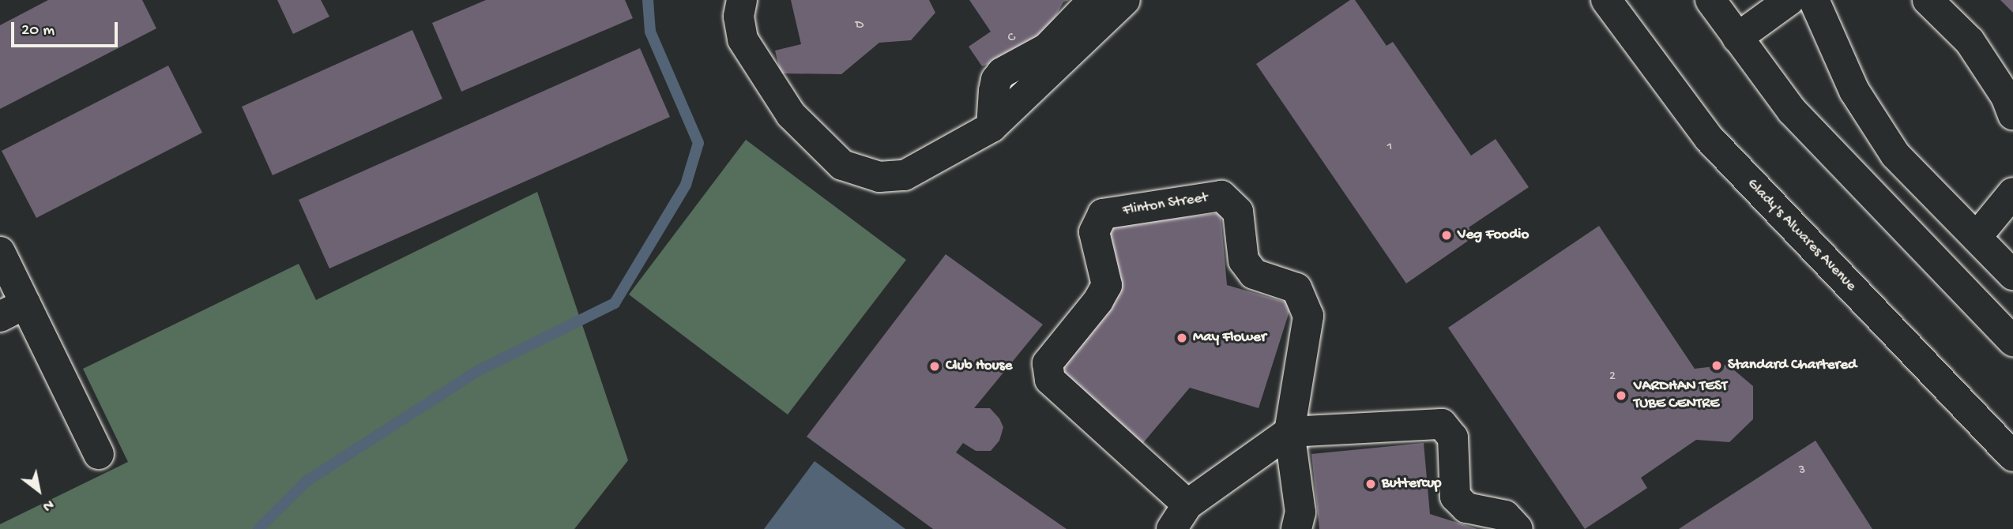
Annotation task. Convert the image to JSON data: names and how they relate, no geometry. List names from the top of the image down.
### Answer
{
  "streets": {
    "street": ["Flinton Street", "Glady's Alwares Avenue"]
  },
  "places": [
    "Veg Foodio",
    "May Flower",
    "Standard Chartered",
    "Club House",
    "VARDHAN TEST TUBE CENTRE",
    "Buttercup"
  ],
  "house_numbers": [
    "D",
    "C",
    "1",
    "2",
    "3"
  ],
  "scale_bar": "20 m",
  "north": "bottom right"
}
